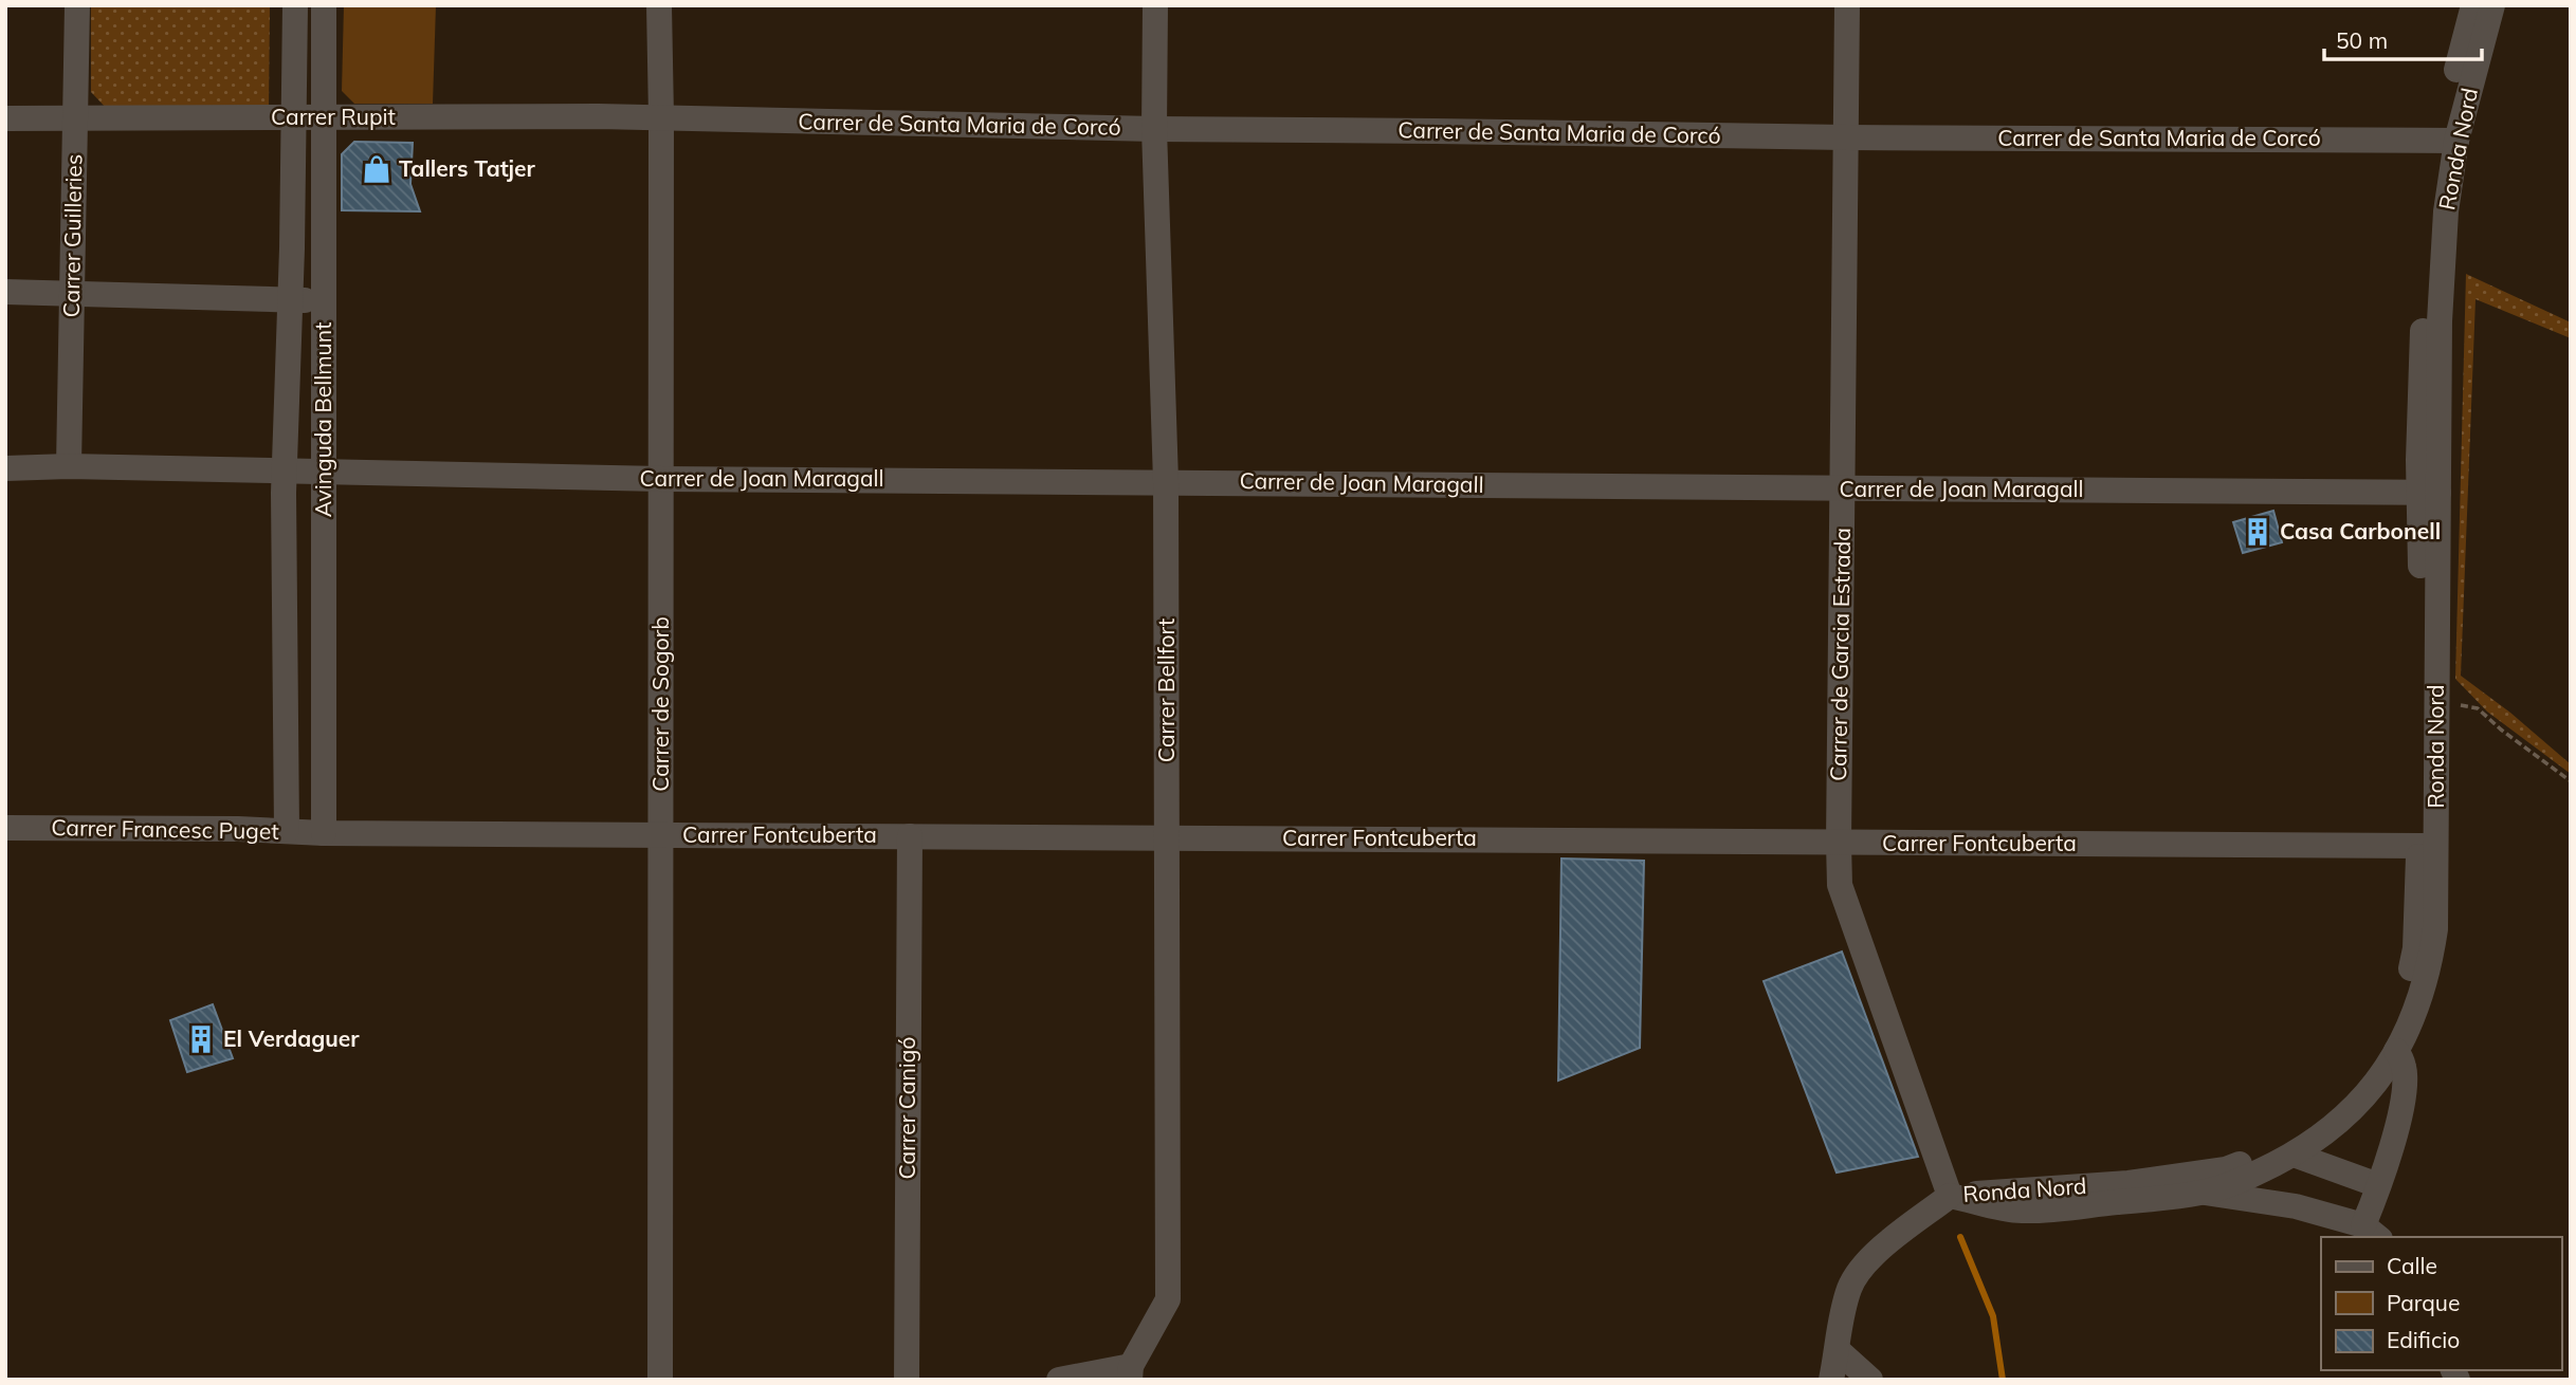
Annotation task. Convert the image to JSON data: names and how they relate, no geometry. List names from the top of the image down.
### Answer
{
  "streets": {
    "street": [
      "Carrer Rupit",
      "Carrer de Santa Maria de Corcó",
      "Ronda Nord",
      "Carrer Guilleries",
      "Avinguda Bellmunt",
      "Carrer de Joan Maragall",
      "Carrer de Garcia Estrada",
      "Carrer Bellfort",
      "Carrer de Sogorb",
      "Carrer Francesc Puget",
      "Carrer Fontcuberta",
      "Carrer Canigó"
    ]
  },
  "crossings": [
    ["Carrer Rupit", "Carrer de Santa Maria de Corcó"],
    ["Carrer Rupit", "Carrer Guilleries"],
    ["Carrer Rupit", "Avinguda Bellmunt"],
    ["Carrer Rupit", "Carrer de Sogorb"],
    ["Carrer de Santa Maria de Corcó", "Ronda Nord"],
    ["Carrer de Santa Maria de Corcó", "Carrer de Garcia Estrada"],
    ["Carrer de Santa Maria de Corcó", "Carrer Bellfort"],
    ["Carrer de Santa Maria de Corcó", "Carrer de Sogorb"],
    ["Ronda Nord", "Carrer de Joan Maragall"],
    ["Ronda Nord", "Carrer de Garcia Estrada"],
    ["Ronda Nord", "Carrer Fontcuberta"],
    ["Carrer Guilleries", "Carrer de Joan Maragall"],
    ["Avinguda Bellmunt", "Carrer de Joan Maragall"],
    ["Avinguda Bellmunt", "Carrer Francesc Puget"],
    ["Avinguda Bellmunt", "Carrer Fontcuberta"],
    ["Carrer de Joan Maragall", "Carrer de Garcia Estrada"],
    ["Carrer de Joan Maragall", "Carrer Bellfort"],
    ["Carrer de Joan Maragall", "Carrer de Sogorb"],
    ["Carrer de Garcia Estrada", "Carrer Fontcuberta"],
    ["Carrer Bellfort", "Carrer Fontcuberta"],
    ["Carrer de Sogorb", "Carrer Fontcuberta"],
    ["Carrer Francesc Puget", "Carrer Fontcuberta"],
    ["Carrer Fontcuberta", "Carrer Canigó"]
  ],
  "places": {
    "shop": ["Tallers Tatjer"],
    "building": ["Casa Carbonell", "El Verdaguer"]
  },
  "legend": ["Calle", "Parque", "Edificio"],
  "scale_bar": "50 m"
}
